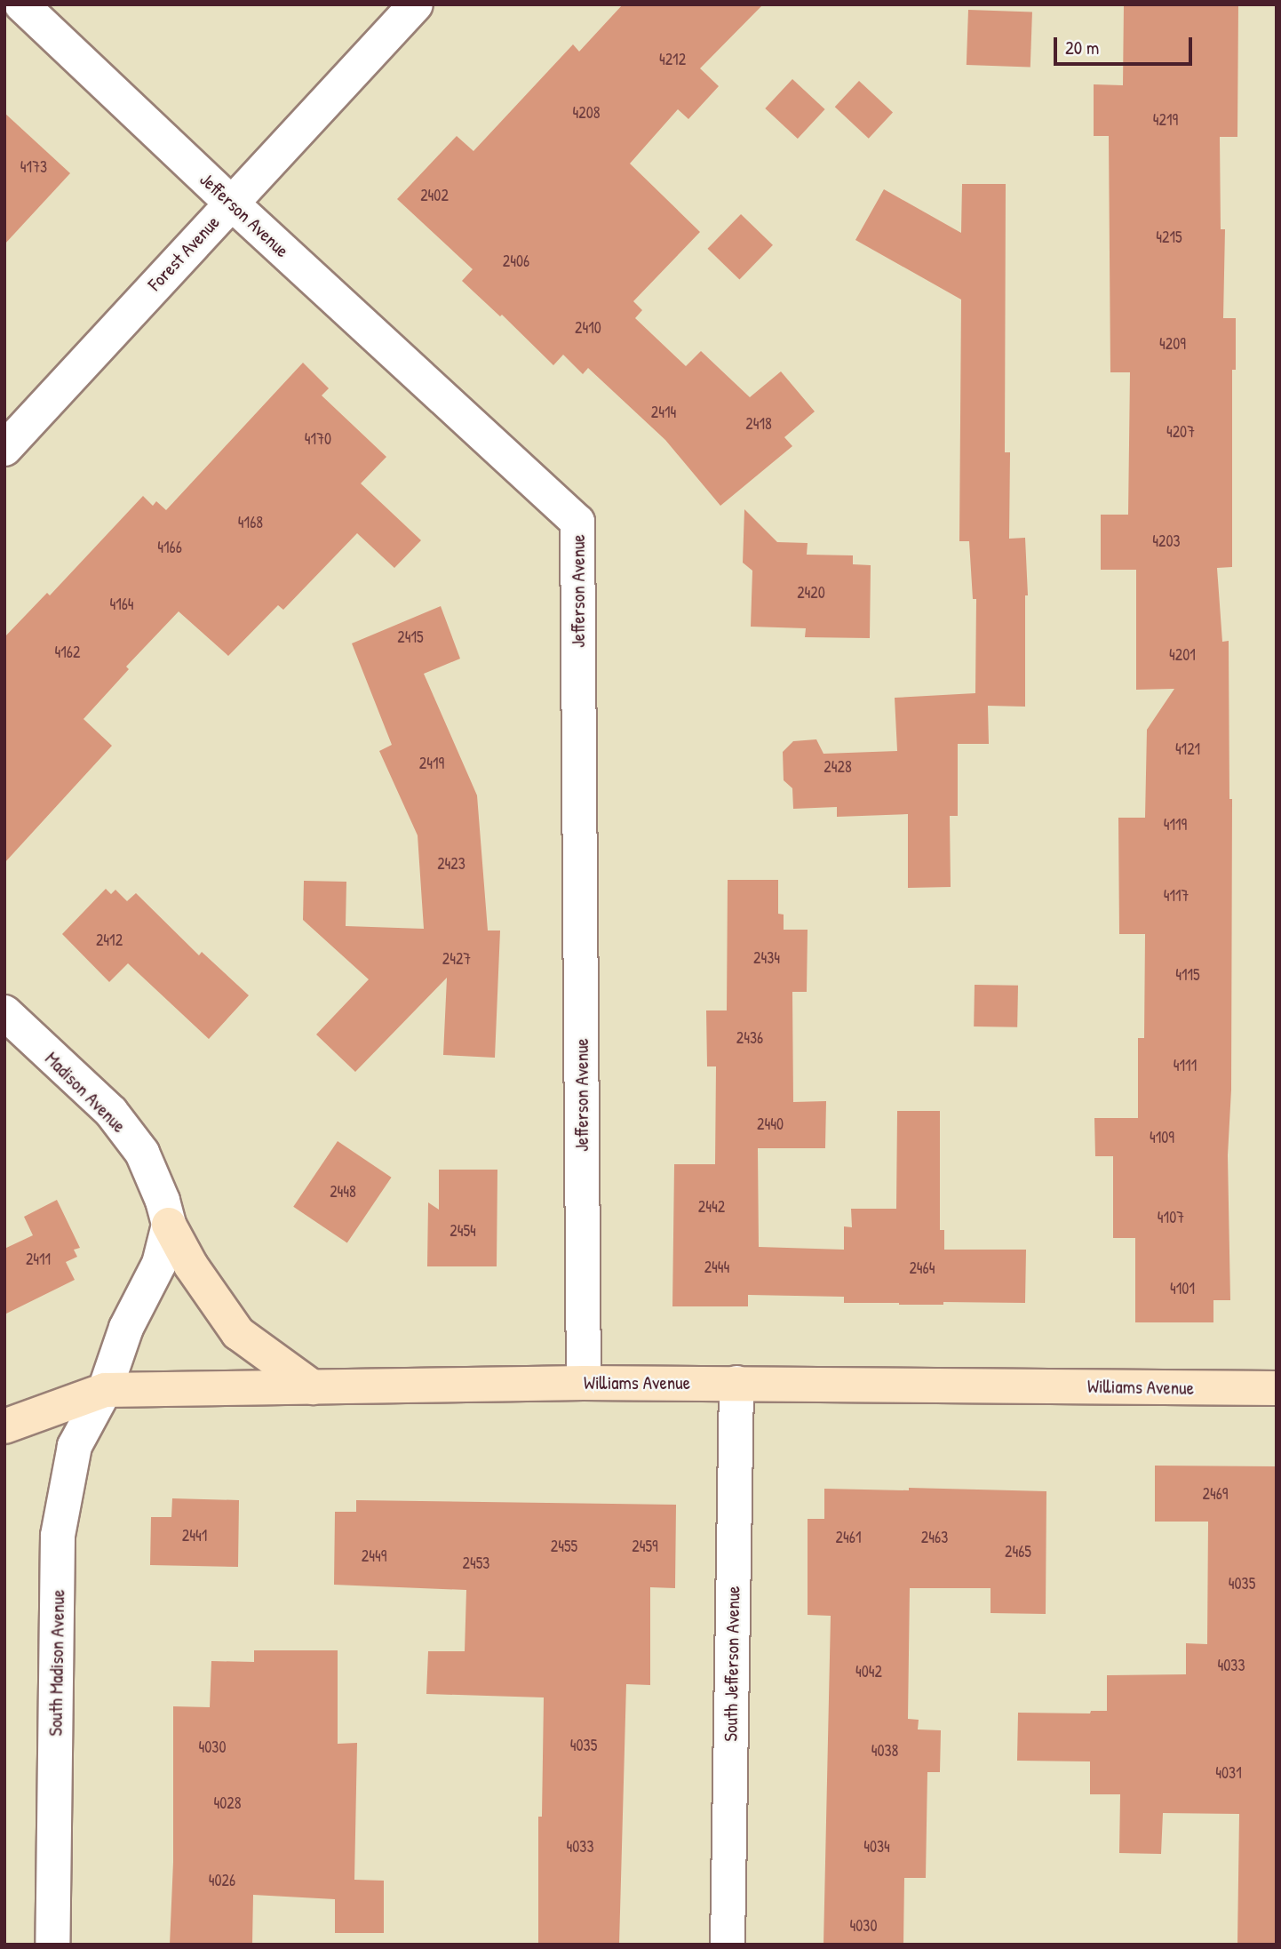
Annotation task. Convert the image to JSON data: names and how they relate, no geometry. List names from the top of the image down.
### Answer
{
  "streets": {
    "street": [
      "Jefferson Avenue",
      "Forest Avenue",
      "Madison Avenue",
      "Williams Avenue",
      "South Madison Avenue",
      "South Jefferson Avenue"
    ]
  },
  "crossings": [
    ["Jefferson Avenue", "Forest Avenue"],
    ["Jefferson Avenue", "Williams Avenue"],
    ["Williams Avenue", "South Madison Avenue"],
    ["Williams Avenue", "South Jefferson Avenue"]
  ],
  "house_numbers": [
    "4212",
    "4208",
    "4219",
    "4173",
    "2402",
    "4215",
    "2406",
    "2410",
    "4209",
    "2414",
    "2418",
    "4207",
    "4170",
    "4168",
    "4203",
    "4166",
    "2420",
    "4164",
    "2415",
    "4162",
    "4201",
    "4121",
    "2419",
    "2428",
    "4119",
    "2423",
    "4117",
    "2412",
    "2434",
    "2427",
    "4115",
    "2436",
    "4111",
    "2440",
    "4109",
    "2448",
    "2442",
    "4107",
    "2454",
    "2411",
    "2444",
    "2464",
    "4101",
    "2469",
    "2441",
    "2461",
    "2463",
    "2455",
    "2459",
    "2465",
    "2449",
    "2453",
    "4035",
    "4033",
    "4042",
    "4035",
    "4030",
    "4038",
    "4031",
    "4028",
    "4033",
    "4034",
    "4026",
    "4030"
  ],
  "scale_bar": "20 m"
}
